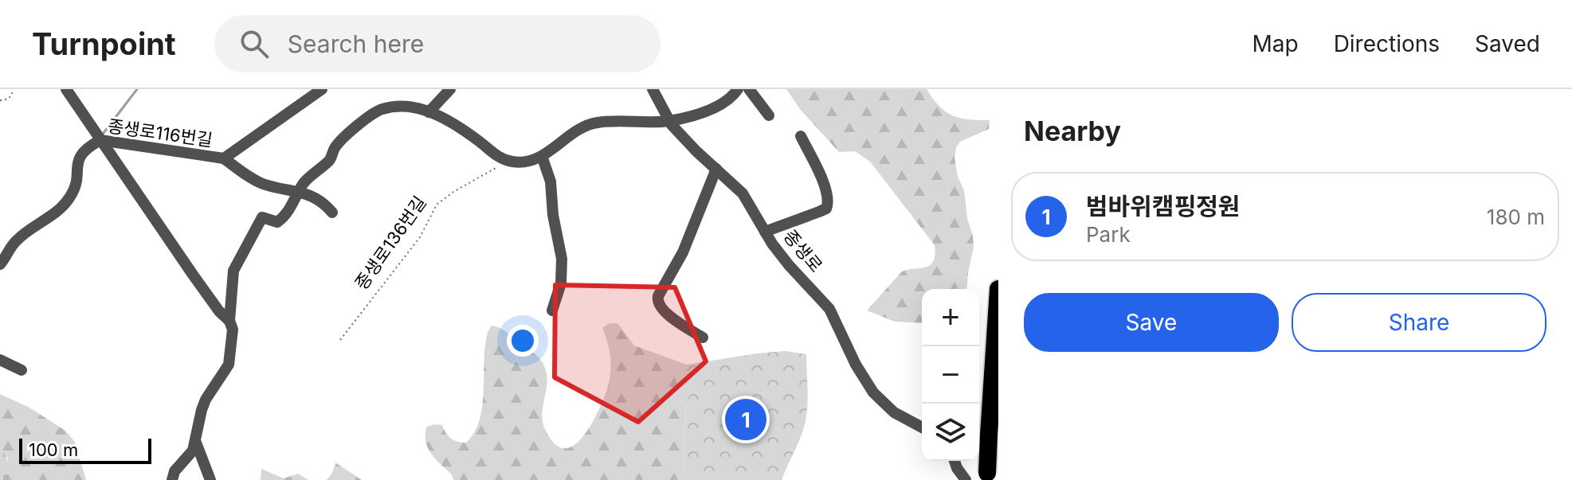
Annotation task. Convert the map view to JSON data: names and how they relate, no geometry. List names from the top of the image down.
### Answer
{
  "streets": {
    "street": ["종생로116번길", "종생로"],
    "path": ["종생로136번길"]
  },
  "scale_bar": "100 m",
  "page": {
    "header": "Turnpoint",
    "search": "Search here",
    "nav": ["Map", "Directions", "Saved"],
    "heading": "Nearby",
    "list": [
      {
        "mark": "1",
        "name": "범바위캠핑정원",
        "note": "Park",
        "value": "180 m"
      }
    ],
    "buttons": ["Save", "Share"],
    "map_buttons": ["+", "−"],
    "pins": "1",
    "scale": "100 m"
  }
}
